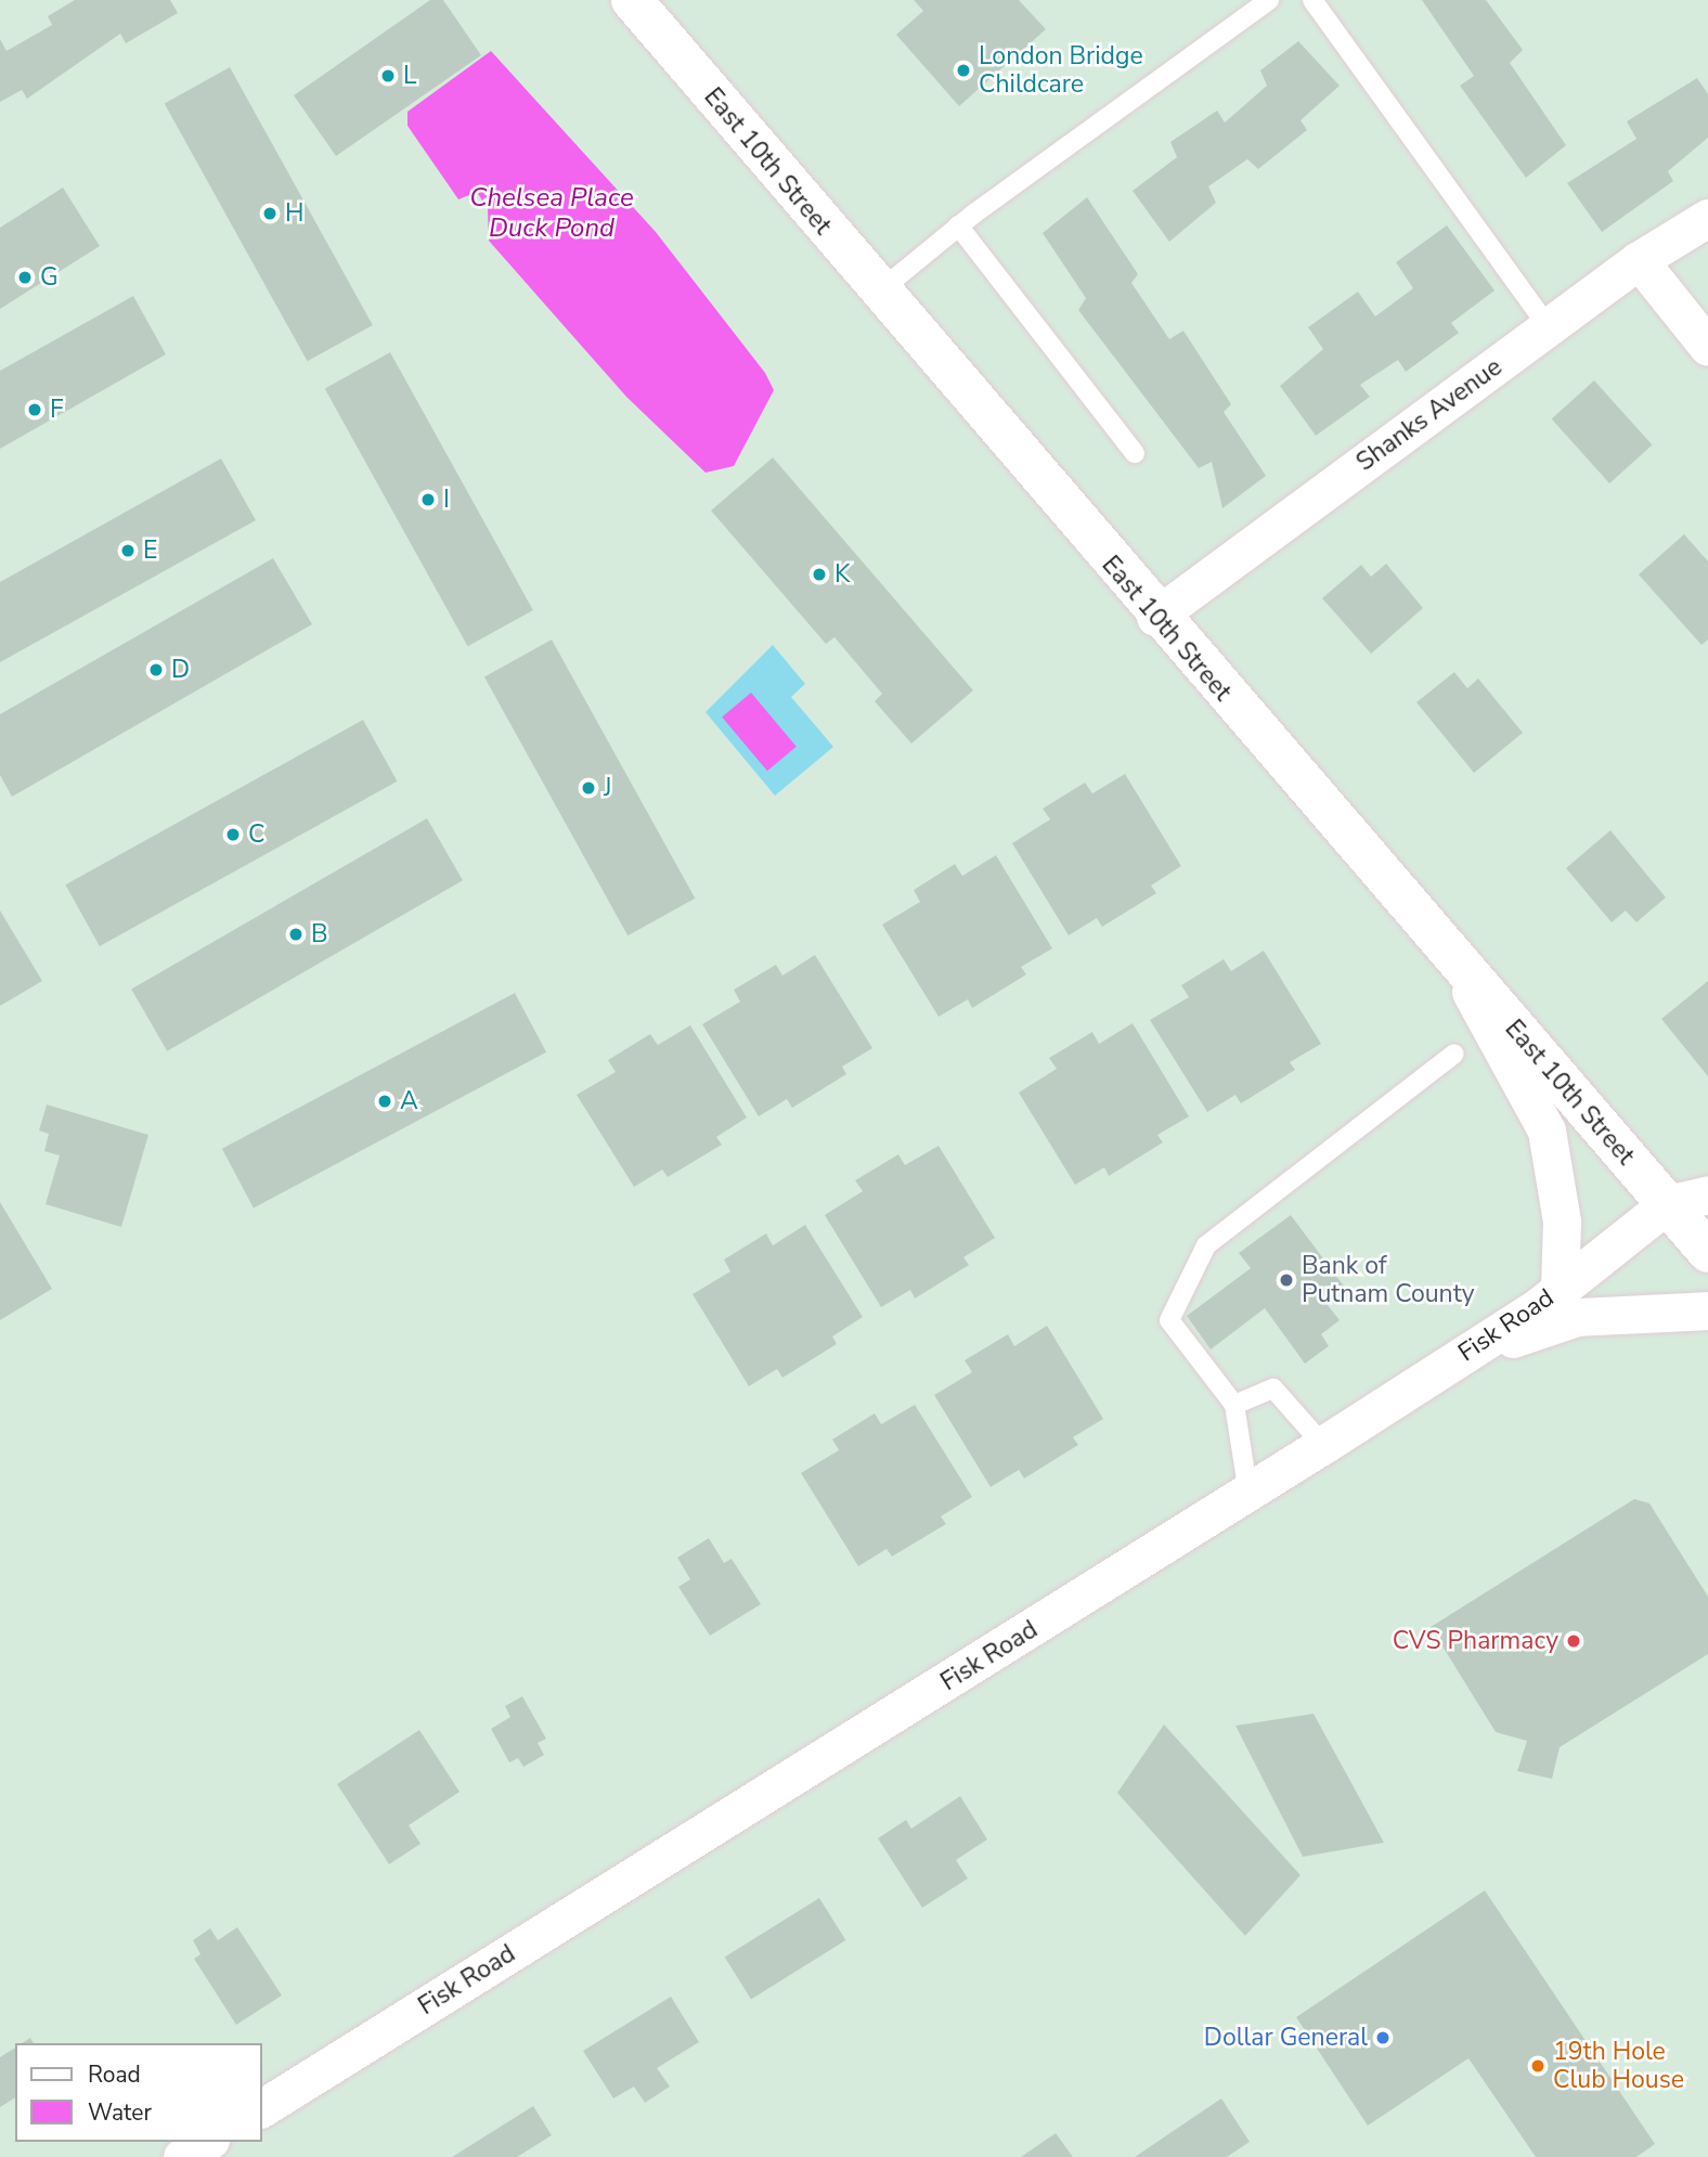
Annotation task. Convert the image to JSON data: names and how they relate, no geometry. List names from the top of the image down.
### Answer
{
  "streets": {
    "main road": ["East 10th Street"],
    "street": ["Shanks Avenue", "Fisk Road"]
  },
  "crossings": [
    ["East 10th Street", "Shanks Avenue"],
    ["East 10th Street", "Fisk Road"]
  ],
  "water": ["Chelsea Place Duck Pond"],
  "places": [
    "London Bridge Childcare",
    "L",
    "H",
    "G",
    "F",
    "I",
    "E",
    "K",
    "D",
    "J",
    "C",
    "B",
    "A",
    "Bank of Putnam County",
    "CVS Pharmacy",
    "Dollar General",
    "19th Hole Club House"
  ],
  "legend": ["Road", "Water"]
}
